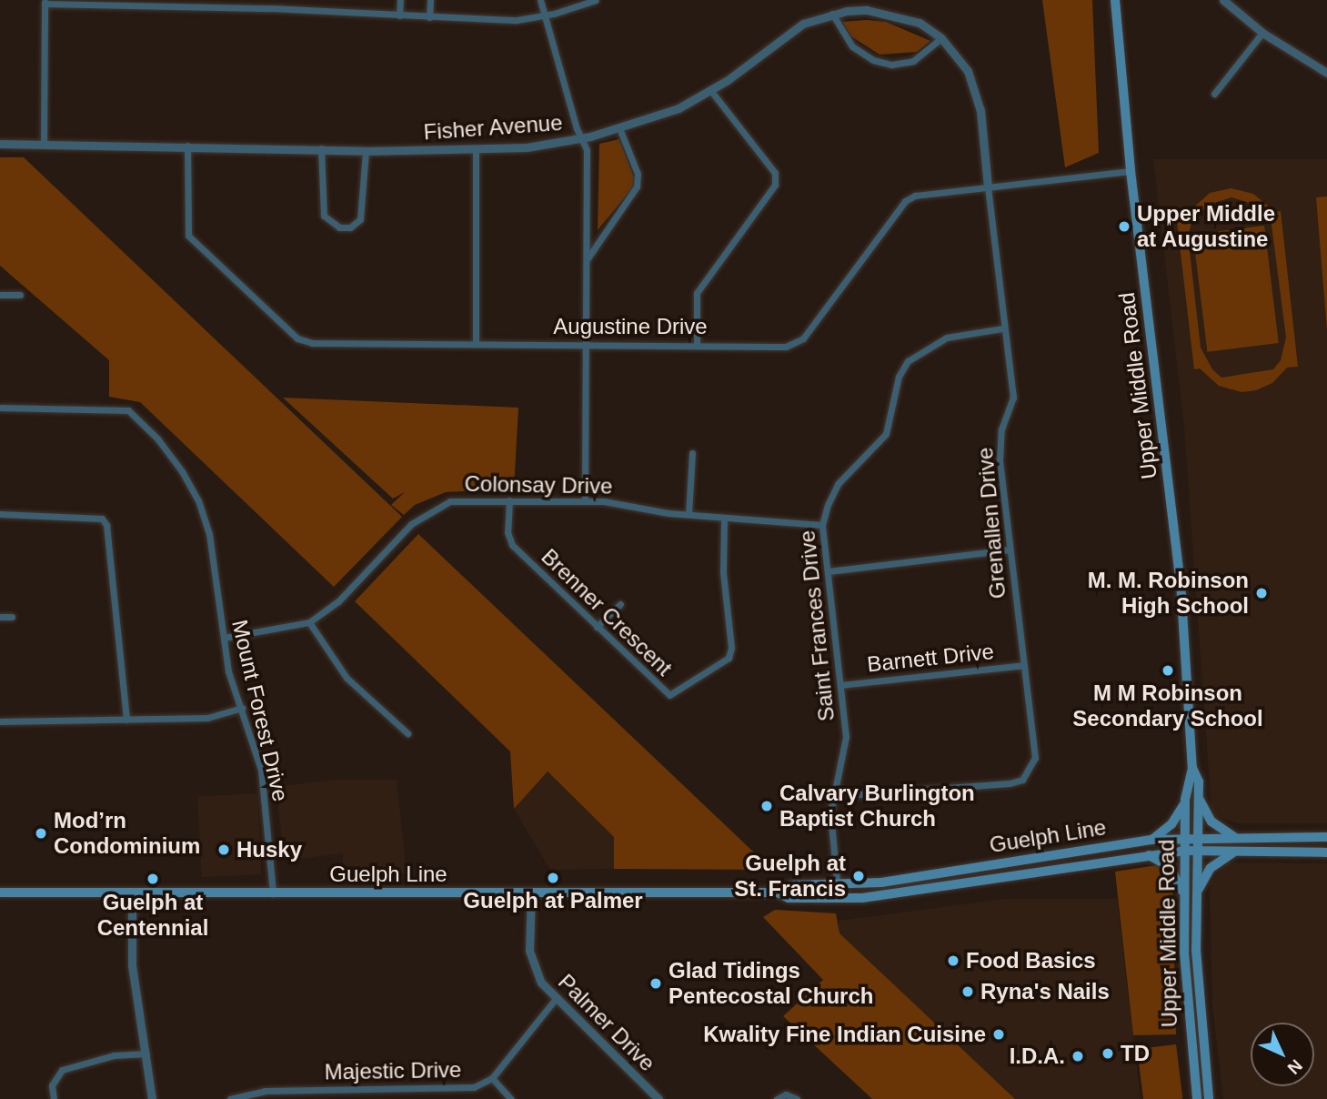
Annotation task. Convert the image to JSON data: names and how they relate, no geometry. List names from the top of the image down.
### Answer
{
  "streets": {
    "main road": ["Upper Middle Road", "Guelph Line"],
    "street": [
      "Fisher Avenue",
      "Augustine Drive",
      "Colonsay Drive",
      "Grenallen Drive",
      "Brenner Crescent",
      "Saint Frances Drive",
      "Barnett Drive",
      "Mount Forest Drive",
      "Palmer Drive",
      "Majestic Drive"
    ]
  },
  "crossings": [
    ["Fisher Avenue", "Augustine Drive"],
    ["Fisher Avenue", "Grenallen Drive"],
    ["Augustine Drive", "Upper Middle Road"],
    ["Augustine Drive", "Grenallen Drive"],
    ["Upper Middle Road", "Guelph Line"],
    ["Colonsay Drive", "Brenner Crescent"],
    ["Colonsay Drive", "Saint Frances Drive"],
    ["Colonsay Drive", "Mount Forest Drive"],
    ["Grenallen Drive", "Saint Frances Drive"],
    ["Grenallen Drive", "Barnett Drive"],
    ["Saint Frances Drive", "Barnett Drive"],
    ["Saint Frances Drive", "Guelph Line"],
    ["Mount Forest Drive", "Guelph Line"],
    ["Guelph Line", "Palmer Drive"],
    ["Palmer Drive", "Majestic Drive"]
  ],
  "places": [
    "Upper Middle at Augustine",
    "M. M. Robinson High School",
    "M M Robinson Secondary School",
    "Calvary Burlington Baptist Church",
    "Mod’rn Condominium",
    "Husky",
    "Guelph at St. Francis",
    "Guelph at Palmer",
    "Guelph at Centennial",
    "Food Basics",
    "Glad Tidings Pentecostal Church",
    "Ryna's Nails",
    "Kwality Fine Indian Cuisine",
    "TD",
    "I.D.A."
  ],
  "north": "bottom right"
}
